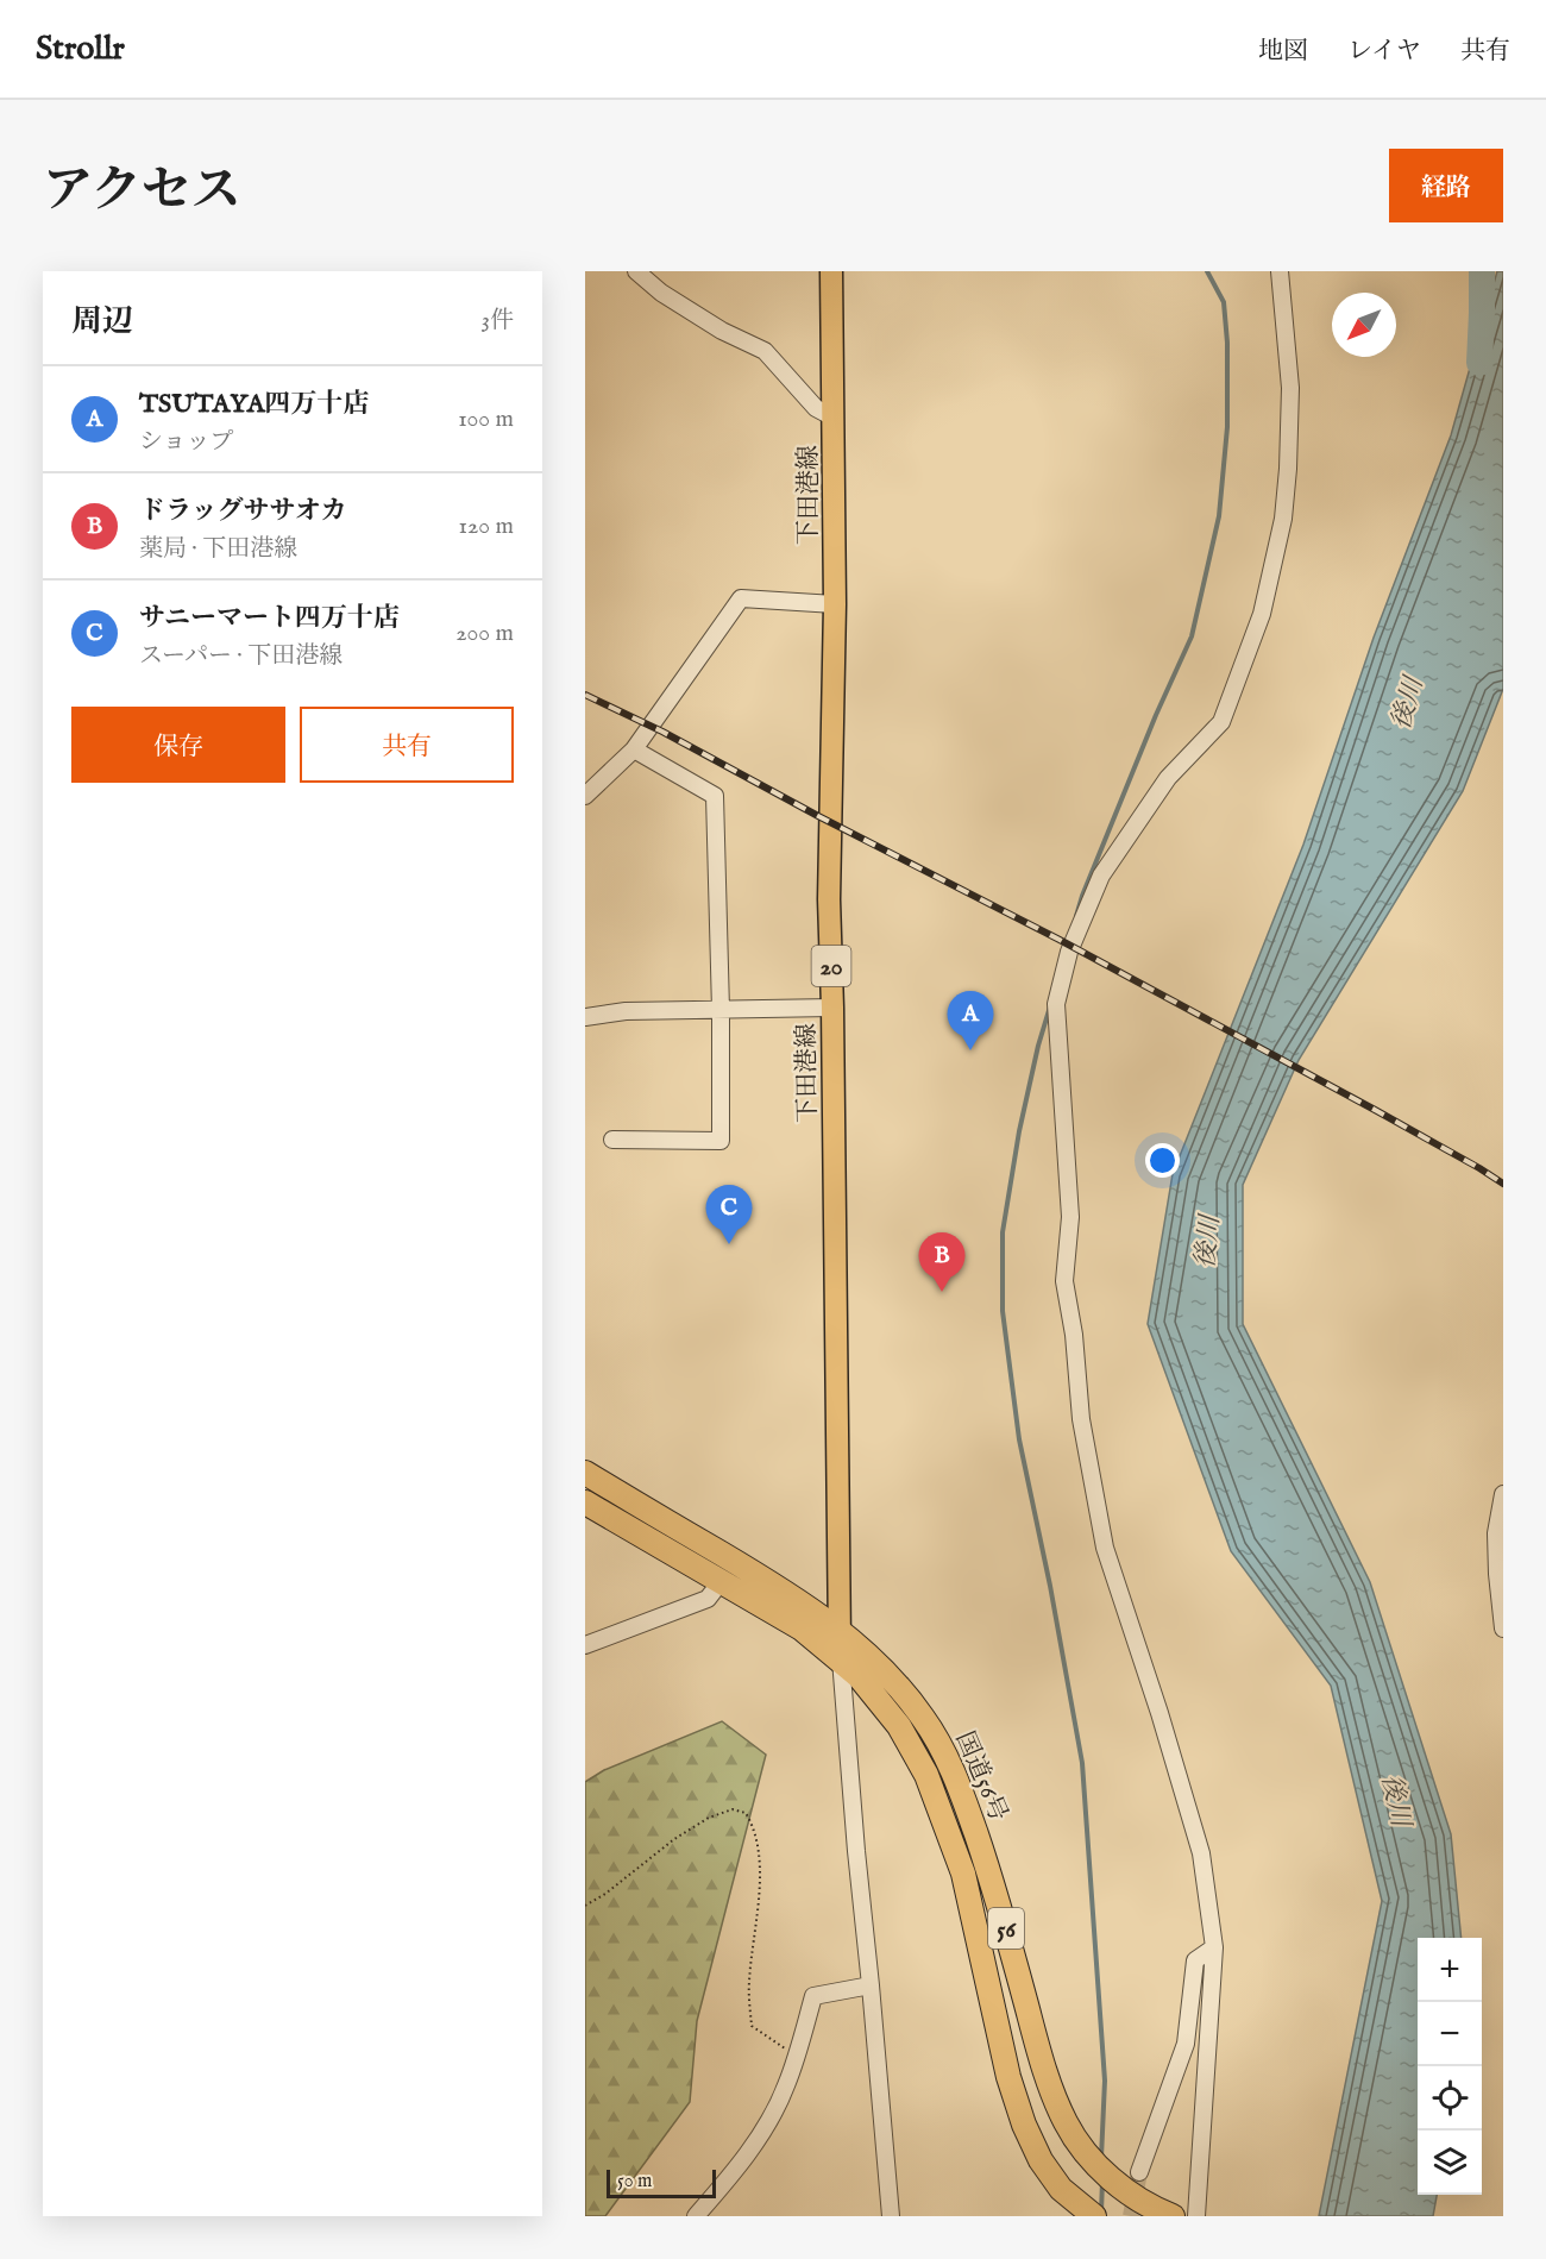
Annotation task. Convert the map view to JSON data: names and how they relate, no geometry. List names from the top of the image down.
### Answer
{
  "streets": {
    "highway": ["国道56号", "56"],
    "main road": ["下田港線", "20"]
  },
  "crossings": [
    ["下田港線", "国道56号"]
  ],
  "water": ["後川"],
  "scale_bar": "50 m",
  "north": "bottom left",
  "page": {
    "header": "Strollr",
    "nav": ["地図", "レイヤ", "共有"],
    "title": "アクセス",
    "buttons": [
      "経路",
      ["保存", "共有"]
    ],
    "heading": ["周辺", "3件"],
    "list": [
      {
        "mark": "A",
        "name": "TSUTAYA四万十店",
        "note": "ショップ",
        "value": "100 m"
      },
      {
        "mark": "B",
        "name": "ドラッグササオカ",
        "note": "薬局 · 下田港線",
        "value": "120 m"
      },
      {
        "mark": "C",
        "name": "サニーマート四万十店",
        "note": "スーパー · 下田港線",
        "value": "200 m"
      }
    ],
    "pins": ["A", "C", "B"],
    "map_buttons": ["+", "−"],
    "scale": "50 m"
  }
}
